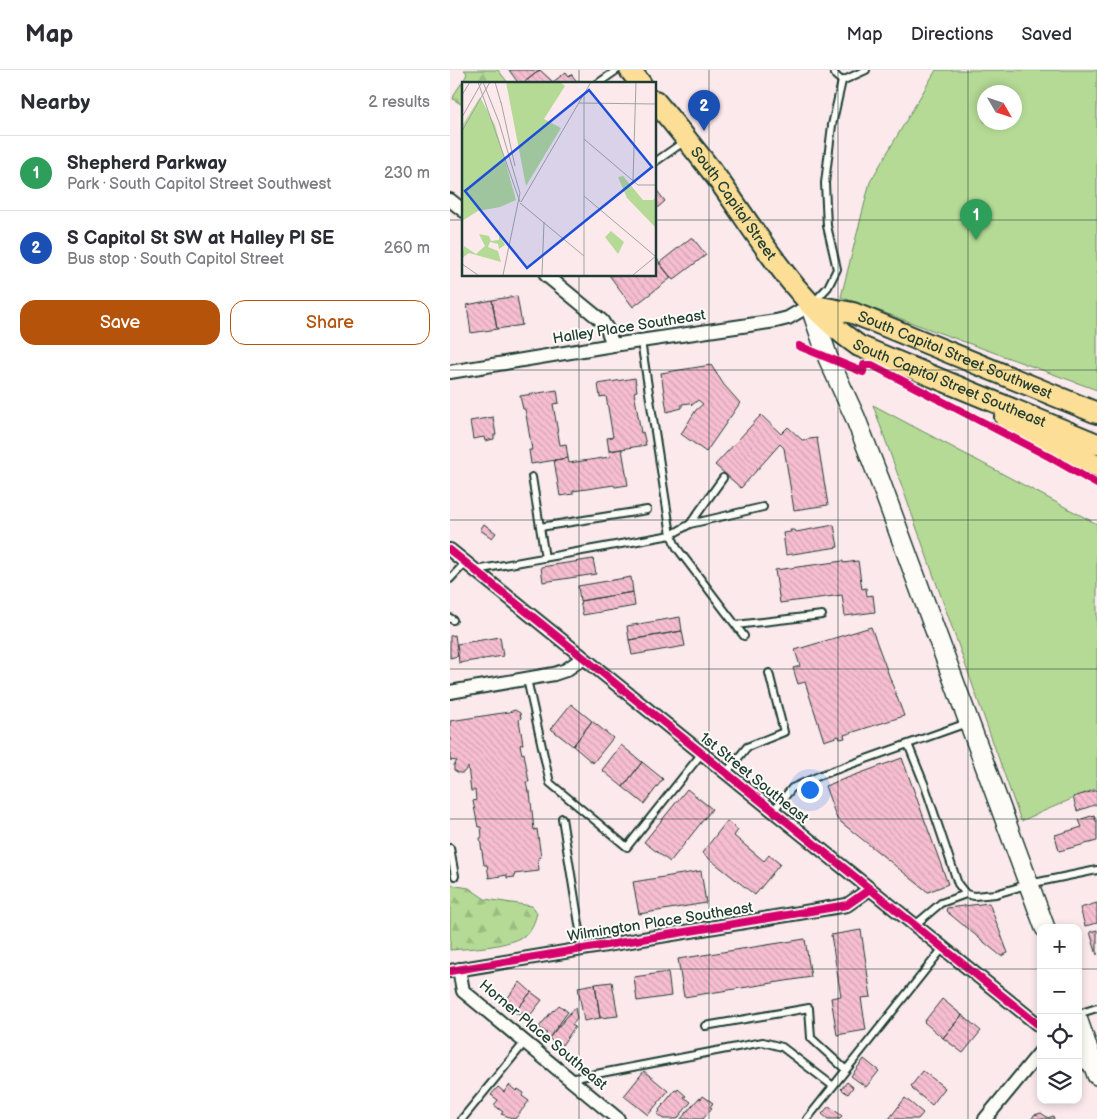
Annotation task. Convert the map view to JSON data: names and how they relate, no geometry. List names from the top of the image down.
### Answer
{
  "streets": {
    "main road": ["South Capitol Street", "South Capitol Street Southwest", "South Capitol Street Southeast"],
    "street": [
      "Halley Place Southeast",
      "1st Street Southeast",
      "Wilmington Place Southeast",
      "Horner Place Southeast"
    ]
  },
  "crossings": [
    ["South Capitol Street", "Halley Place Southeast"],
    ["South Capitol Street", "South Capitol Street Southwest"],
    ["South Capitol Street", "South Capitol Street Southeast"],
    ["Halley Place Southeast", "South Capitol Street Southwest"],
    ["Halley Place Southeast", "South Capitol Street Southeast"],
    ["South Capitol Street Southwest", "South Capitol Street Southeast"],
    ["1st Street Southeast", "Wilmington Place Southeast"],
    ["Wilmington Place Southeast", "Horner Place Southeast"]
  ],
  "north": "bottom right",
  "page": {
    "header": "Map",
    "nav": ["Map", "Directions", "Saved"],
    "heading": ["Nearby", "2 results"],
    "pins": ["2", "1"],
    "list": [
      {
        "mark": "1",
        "name": "Shepherd Parkway",
        "note": "Park · South Capitol Street Southwest",
        "value": "230 m"
      },
      {
        "mark": "2",
        "name": "S Capitol St SW at Halley Pl SE",
        "note": "Bus stop · South Capitol Street",
        "value": "260 m"
      }
    ],
    "buttons": ["Save", "Share"],
    "map_buttons": ["+", "−"]
  }
}
